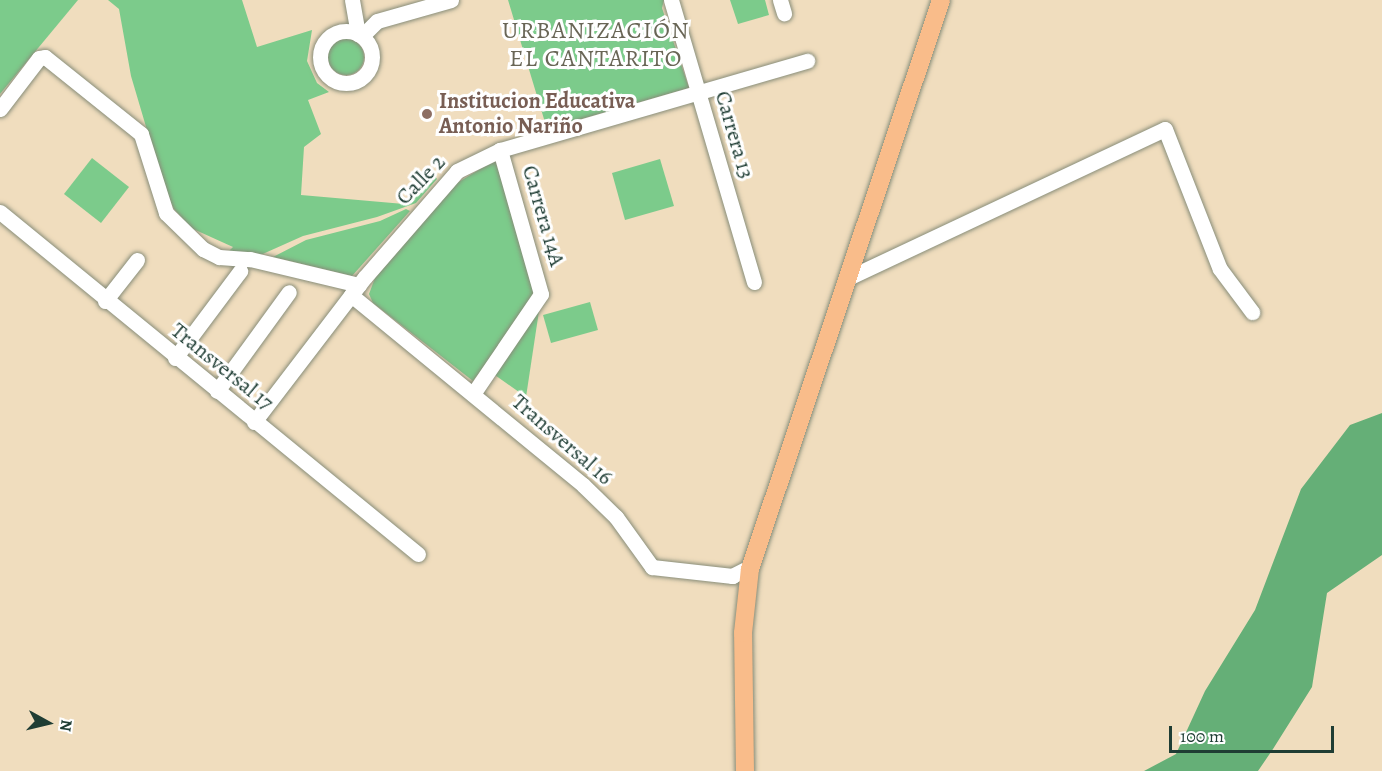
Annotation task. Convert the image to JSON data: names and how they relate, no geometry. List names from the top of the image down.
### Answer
{
  "streets": {
    "street": [
      "Carrera 13",
      "Calle 2",
      "Carrera 14A",
      "Transversal 17",
      "Transversal 16"
    ]
  },
  "crossings": [
    ["Carrera 13", "Calle 2"],
    ["Calle 2", "Carrera 14A"],
    ["Calle 2", "Transversal 17"],
    ["Calle 2", "Transversal 16"],
    ["Carrera 14A", "Transversal 16"]
  ],
  "districts": ["URBANIZACIÓN EL CANTARITO"],
  "places": ["Institucion Educativa Antonio Nariño"],
  "scale_bar": "100 m",
  "north": "right"
}
